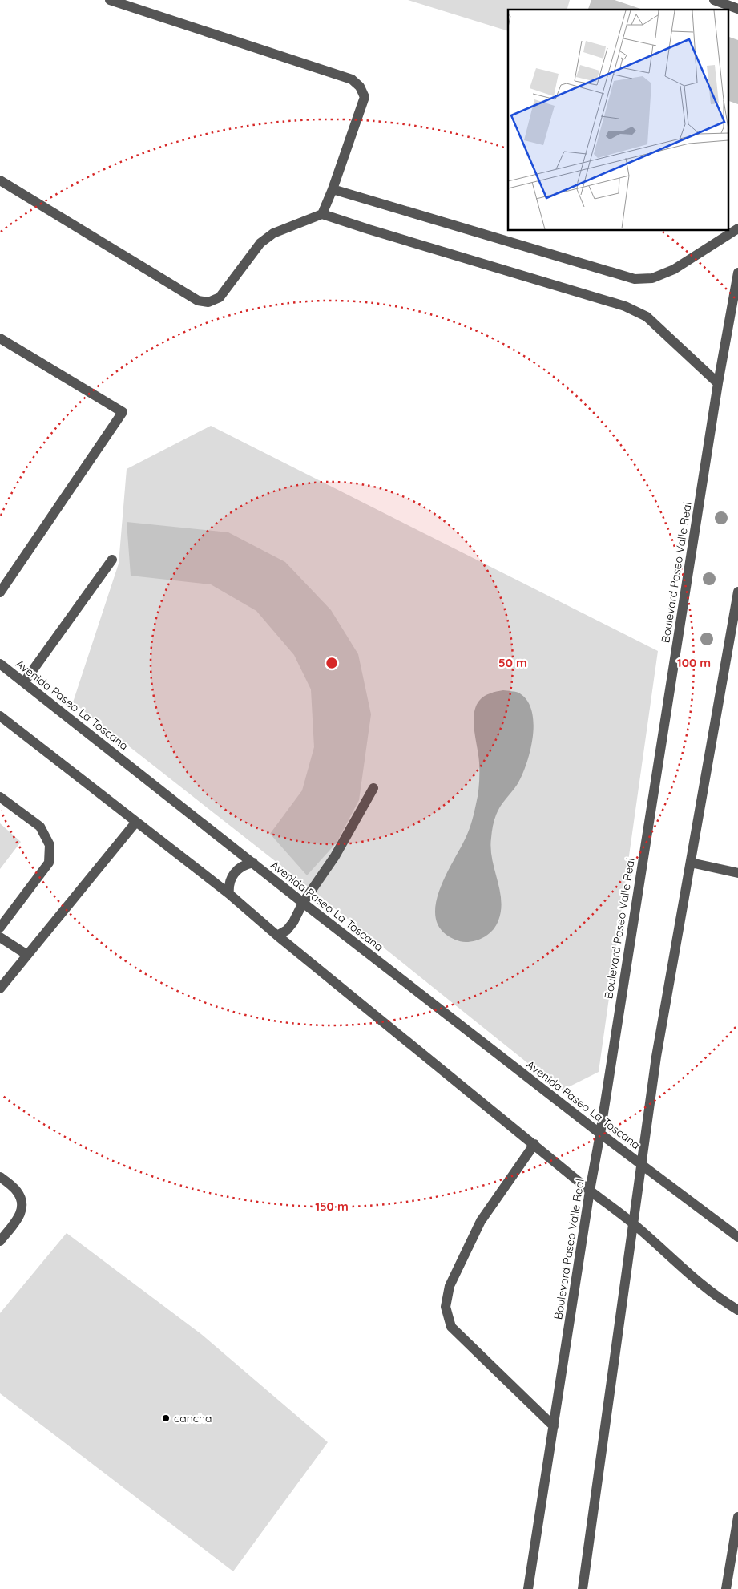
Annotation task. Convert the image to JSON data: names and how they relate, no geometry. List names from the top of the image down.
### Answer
{
  "streets": {
    "street": ["Boulevard Paseo Valle Real", "Avenida Paseo La Toscana"]
  },
  "crossings": [
    ["Boulevard Paseo Valle Real", "Avenida Paseo La Toscana"]
  ],
  "places": ["cancha"],
  "rings": ["50 m", "100 m", "150 m"]
}
